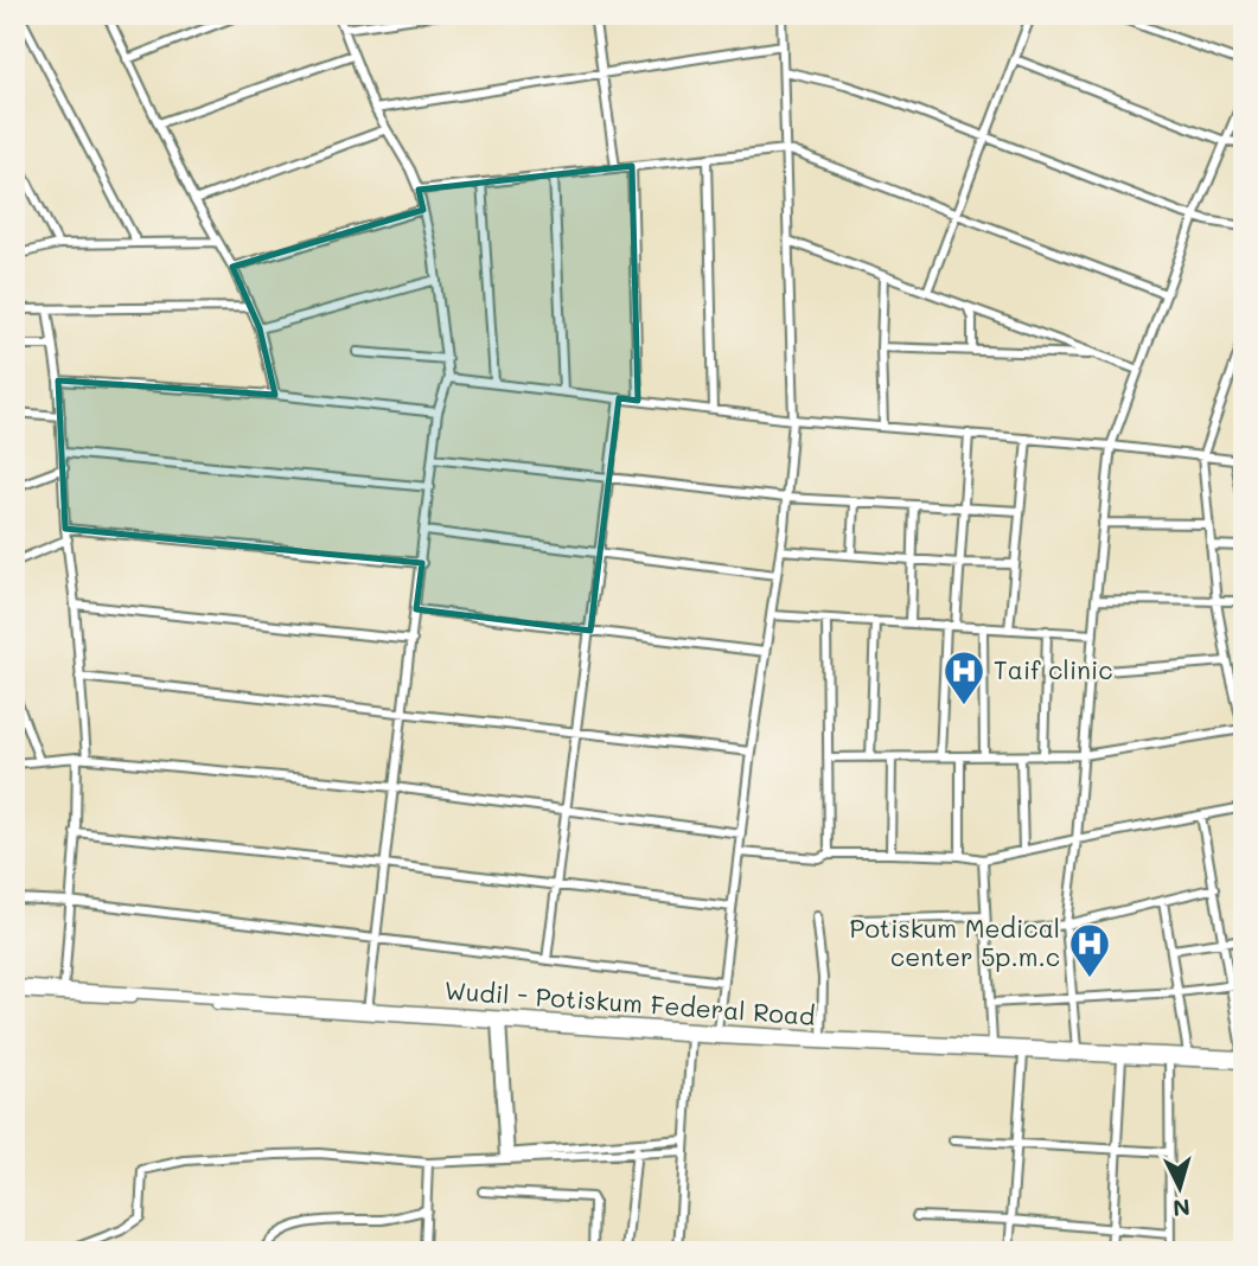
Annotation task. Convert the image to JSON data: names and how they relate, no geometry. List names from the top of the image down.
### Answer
{
  "streets": {
    "main road": ["Wudil - Potiskum Federal Road"]
  },
  "places": {
    "hospital": ["Taif clinic", "Potiskum Medical center 5p.m.c"]
  },
  "north": "bottom"
}
